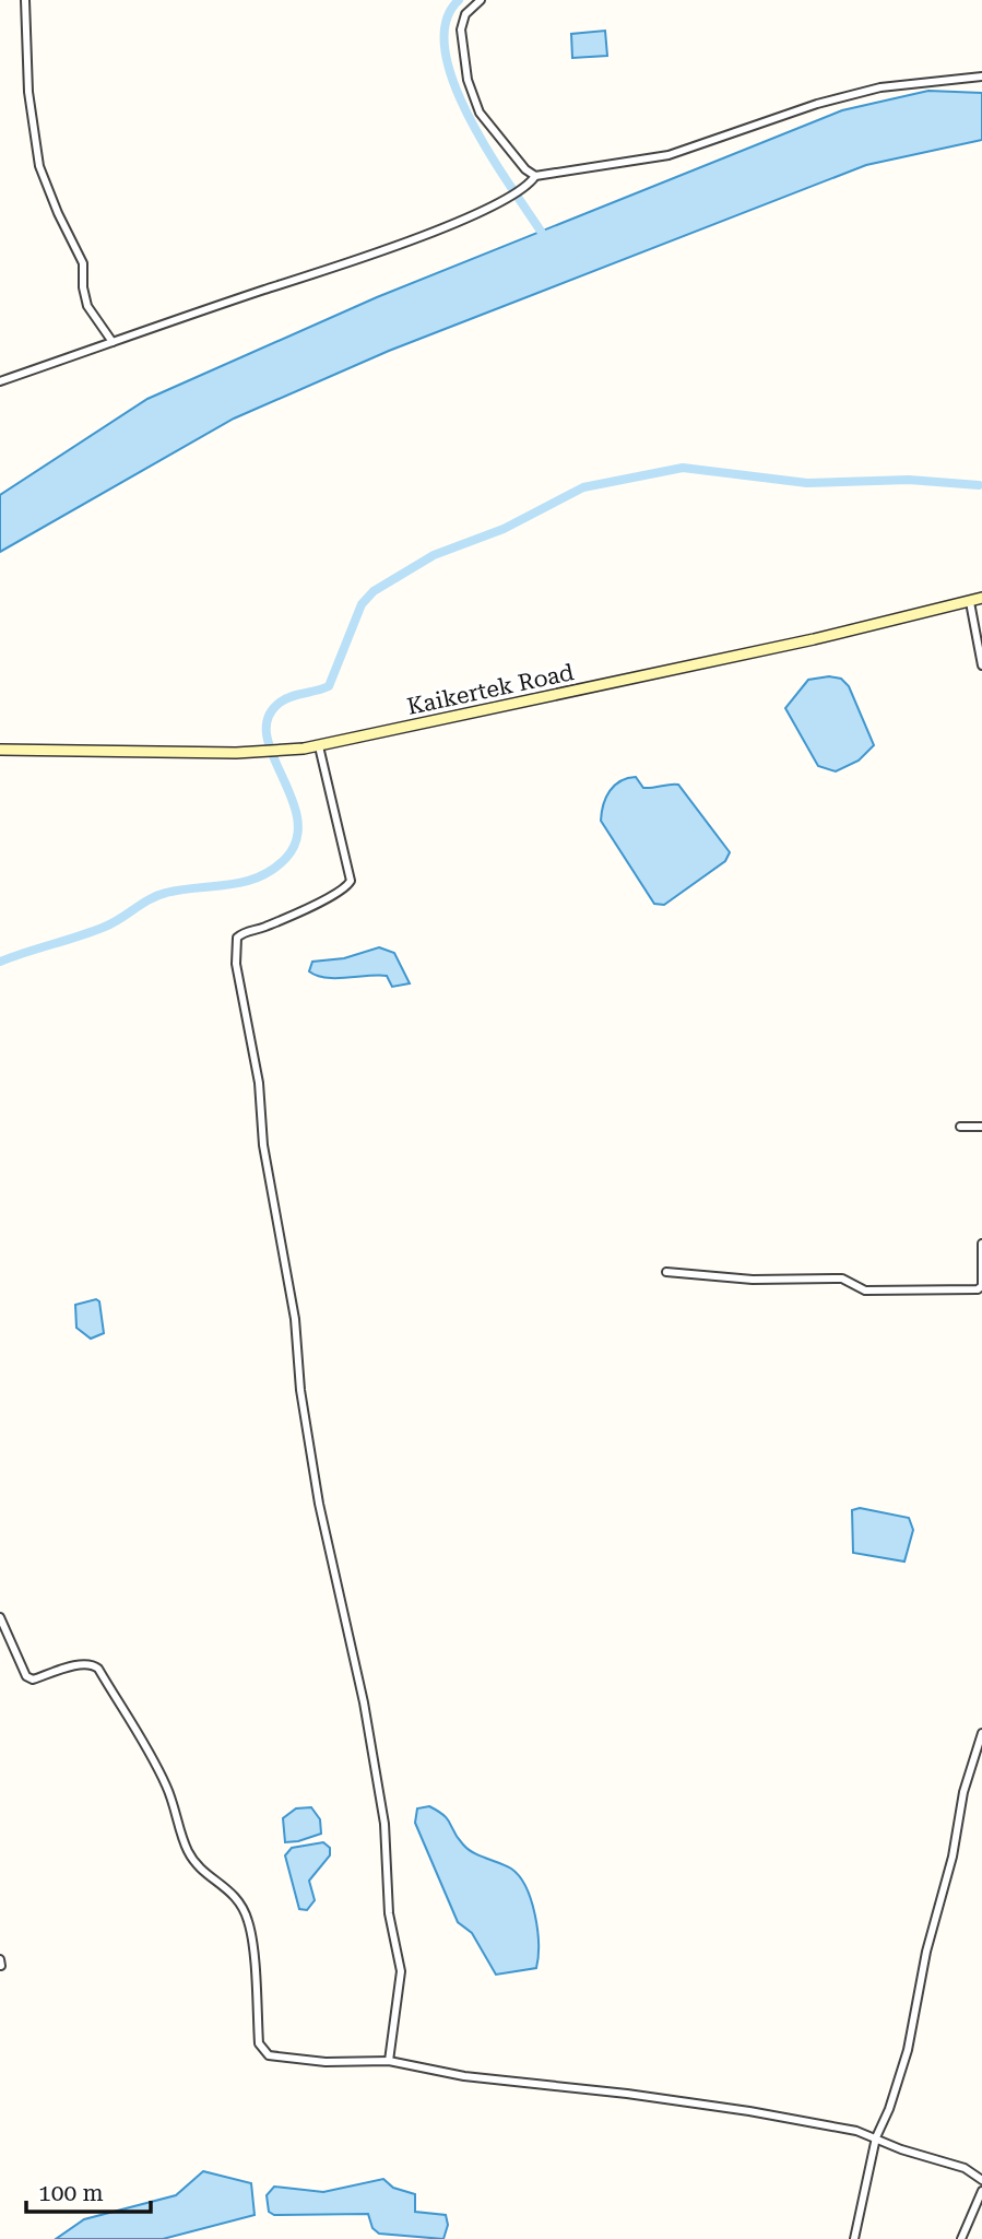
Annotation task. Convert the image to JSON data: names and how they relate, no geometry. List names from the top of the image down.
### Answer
{
  "streets": {
    "main road": ["Kaikertek Road"]
  },
  "scale_bar": "100 m"
}
